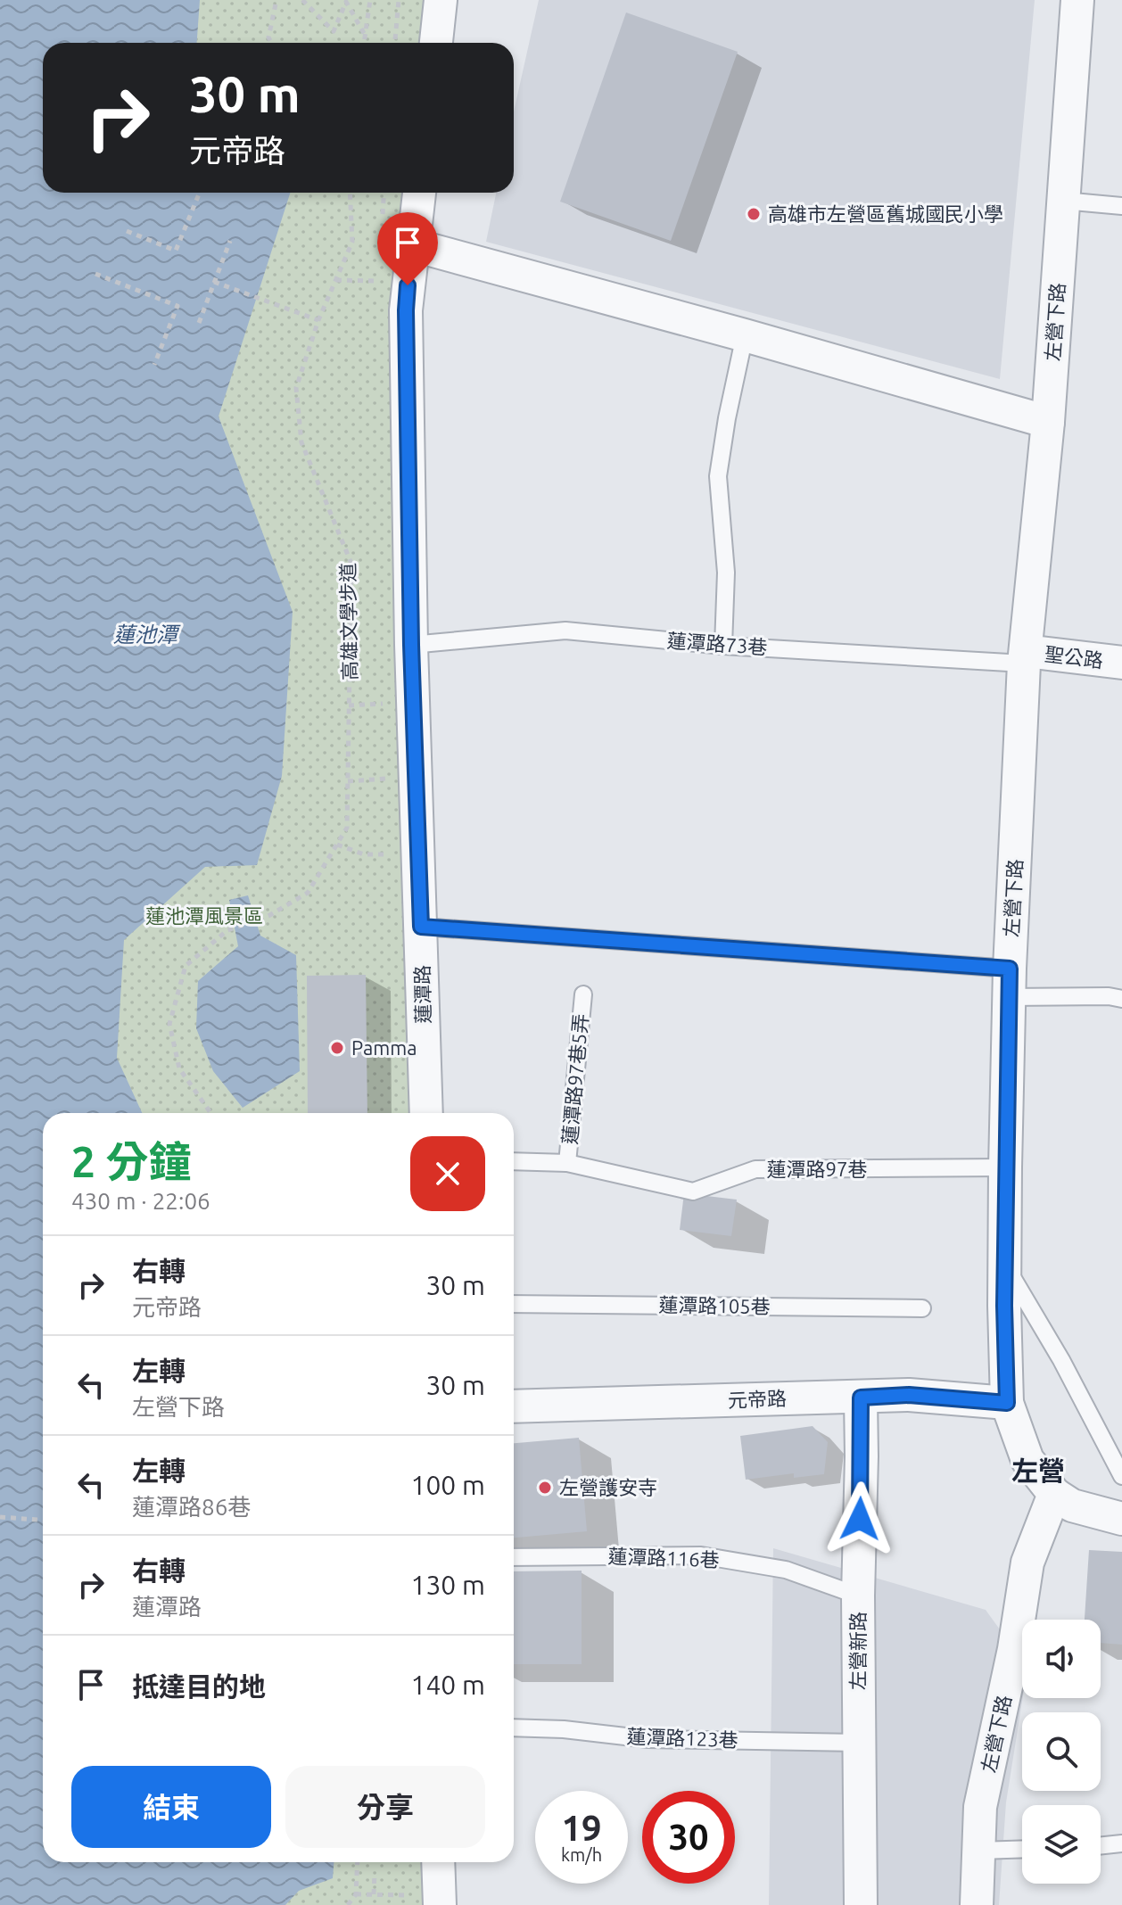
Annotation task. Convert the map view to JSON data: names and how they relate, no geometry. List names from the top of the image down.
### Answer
{
  "streets": {
    "street": [
      "左營下路",
      "聖公路",
      "蓮潭路",
      "元帝路",
      "左營新路"
    ],
    "lane": [
      "蓮潭路73巷",
      "蓮潭路97巷5弄",
      "蓮潭路97巷",
      "蓮潭路105巷",
      "蓮潭路116巷",
      "蓮潭路123巷"
    ],
    "path": ["高雄文學步道"]
  },
  "crossings": [
    ["左營下路", "蓮潭路73巷"],
    ["左營下路", "聖公路"],
    ["左營下路", "蓮潭路97巷"],
    ["左營下路", "元帝路"],
    ["蓮潭路73巷", "聖公路"],
    ["蓮潭路73巷", "蓮潭路"],
    ["蓮潭路97巷5弄", "蓮潭路97巷"],
    ["元帝路", "左營新路"],
    ["蓮潭路116巷", "左營新路"],
    ["左營新路", "蓮潭路123巷"]
  ],
  "districts": ["左營"],
  "water": ["蓮池潭"],
  "parks": ["蓮池潭風景區"],
  "places": ["高雄市左營區舊城國民小學", "Pamma", "左營護安寺"],
  "page": {
    "turn": ["30 m", "元帝路"],
    "heading": ["2 分鐘", "430 m · 22:06"],
    "list": [
      {
        "name": "右轉",
        "note": "元帝路",
        "value": "30 m"
      },
      {
        "name": "左轉",
        "note": "左營下路",
        "value": "30 m"
      },
      {
        "name": "左轉",
        "note": "蓮潭路86巷",
        "value": "100 m"
      },
      {
        "name": "右轉",
        "note": "蓮潭路",
        "value": "130 m"
      },
      {
        "name": "抵達目的地",
        "value": "140 m"
      }
    ],
    "buttons": ["結束", "分享"],
    "speed": "19 km/h",
    "limit": "30"
  }
}
